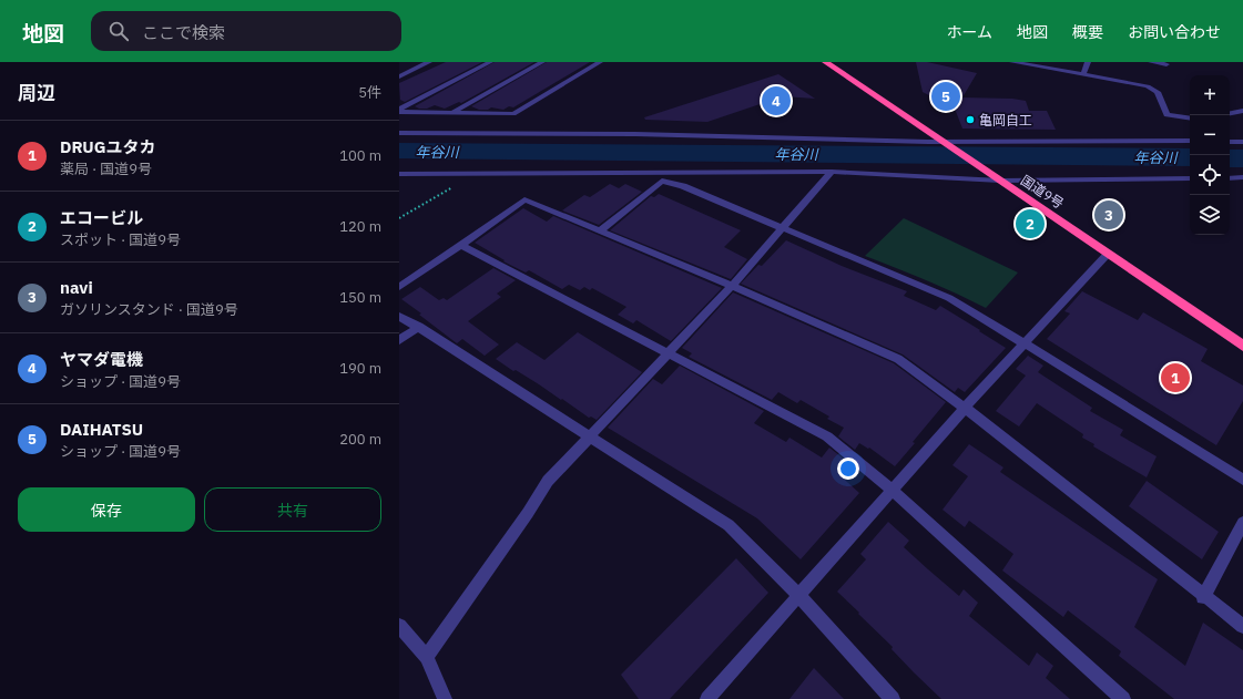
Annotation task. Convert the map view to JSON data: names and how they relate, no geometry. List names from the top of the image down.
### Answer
{
  "streets": {
    "highway": ["国道9号"]
  },
  "water": ["年谷川"],
  "places": ["亀岡自工"],
  "page": {
    "header": "地図",
    "search": "ここで検索",
    "nav": [
      "ホーム",
      "地図",
      "概要",
      "お問い合わせ"
    ],
    "heading": ["周辺", "5件"],
    "map_buttons": ["+", "−"],
    "pins": [
      "5",
      "4",
      "3",
      "2",
      "1"
    ],
    "list": [
      {
        "mark": "1",
        "name": "DRUGユタカ",
        "note": "薬局 · 国道9号",
        "value": "100 m"
      },
      {
        "mark": "2",
        "name": "エコービル",
        "note": "スポット · 国道9号",
        "value": "120 m"
      },
      {
        "mark": "3",
        "name": "navi",
        "note": "ガソリンスタンド · 国道9号",
        "value": "150 m"
      },
      {
        "mark": "4",
        "name": "ヤマダ電機",
        "note": "ショップ · 国道9号",
        "value": "190 m"
      },
      {
        "mark": "5",
        "name": "DAIHATSU",
        "note": "ショップ · 国道9号",
        "value": "200 m"
      }
    ],
    "buttons": ["保存", "共有"]
  }
}
